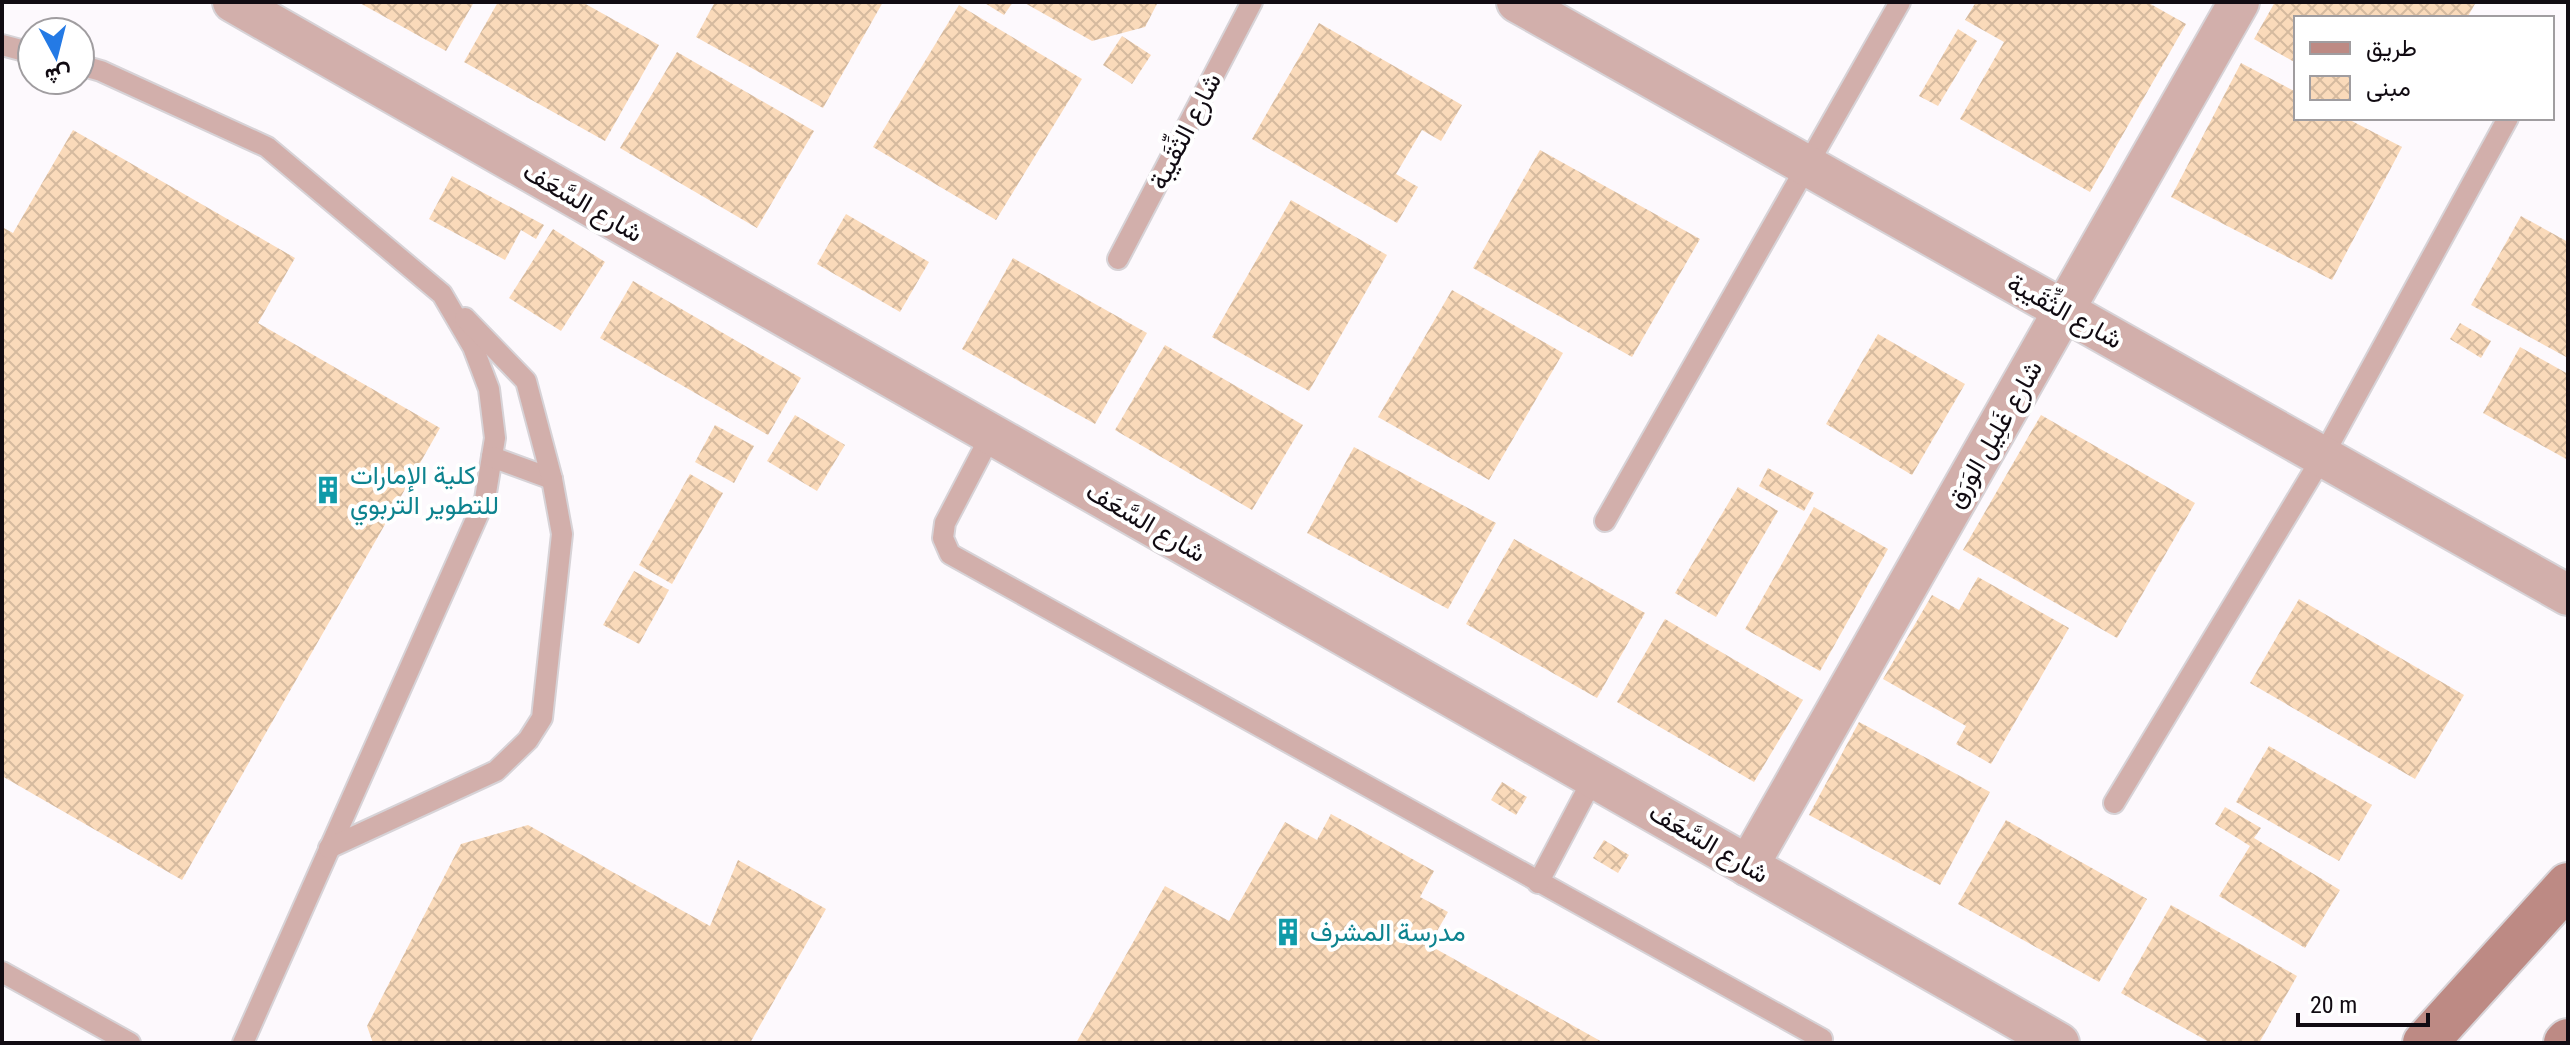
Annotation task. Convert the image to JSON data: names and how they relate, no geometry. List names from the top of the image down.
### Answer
{
  "streets": {
    "street": ["شارع الثِّقَيبة", "شارع السَّعَف", "شارع غَلِيل الوَرَق"]
  },
  "crossings": [
    ["شارع الثِّقَيبة", "شارع غَلِيل الوَرَق"],
    ["شارع السَّعَف", "شارع غَلِيل الوَرَق"]
  ],
  "places": {
    "building": ["كلية الإمارات للتطوير التربوي", "مدرسة المشرف"]
  },
  "legend": ["طريق", "مبنى"],
  "scale_bar": "20 m",
  "north": "bottom"
}
